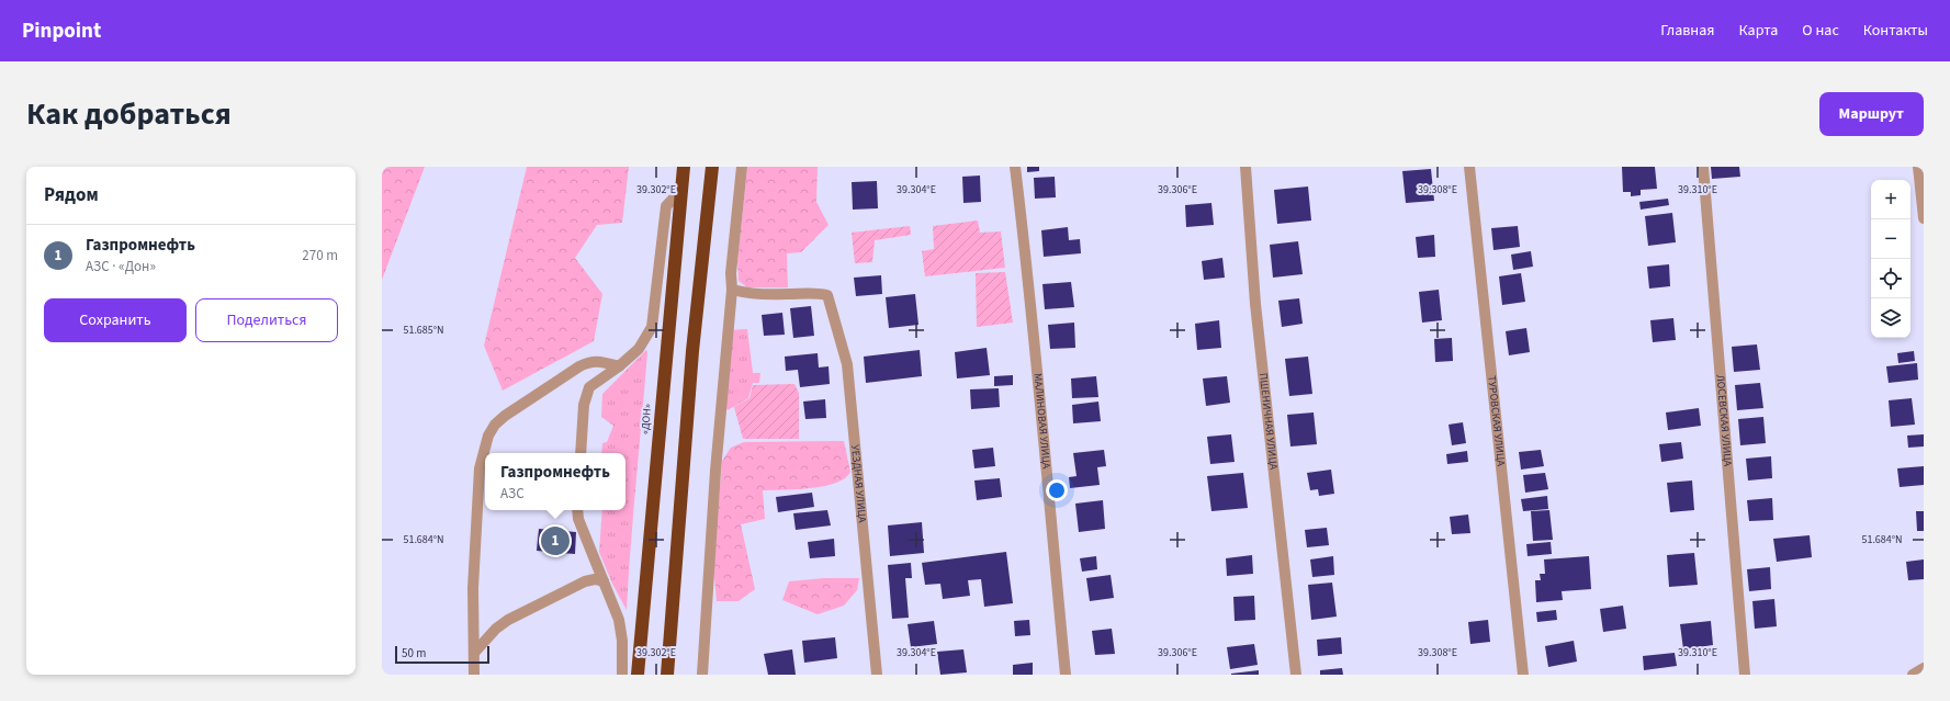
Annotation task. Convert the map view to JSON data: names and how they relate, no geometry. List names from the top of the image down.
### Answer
{
  "streets": {
    "highway": ["«ДОН»"],
    "street": [
      "МАЛИНОВАЯ УЛИЦА",
      "ПШЕНИЧНАЯ УЛИЦА",
      "ТУРОВСКАЯ УЛИЦА",
      "ЛОСЕВСКАЯ УЛИЦА",
      "УЕЗДНАЯ УЛИЦА"
    ]
  },
  "scale_bar": "50 m",
  "page": {
    "header": "Pinpoint",
    "nav": [
      "Главная",
      "Карта",
      "О нас",
      "Контакты"
    ],
    "title": "Как добраться",
    "buttons": [
      "Маршрут",
      ["Сохранить", "Поделиться"]
    ],
    "heading": "Рядом",
    "map_buttons": ["+", "−"],
    "list": [
      {
        "mark": "1",
        "name": "Газпромнефть",
        "note": "АЗС · «Дон»",
        "value": "270 m"
      }
    ],
    "popup": ["Газпромнефть", "АЗС"],
    "pins": "1",
    "scale": "50 m"
  },
  "coordinates": [
    "39.302°E",
    "39.304°E",
    "39.306°E",
    "39.308°E",
    "39.310°E",
    "51.685°N",
    "51.684°N"
  ]
}
